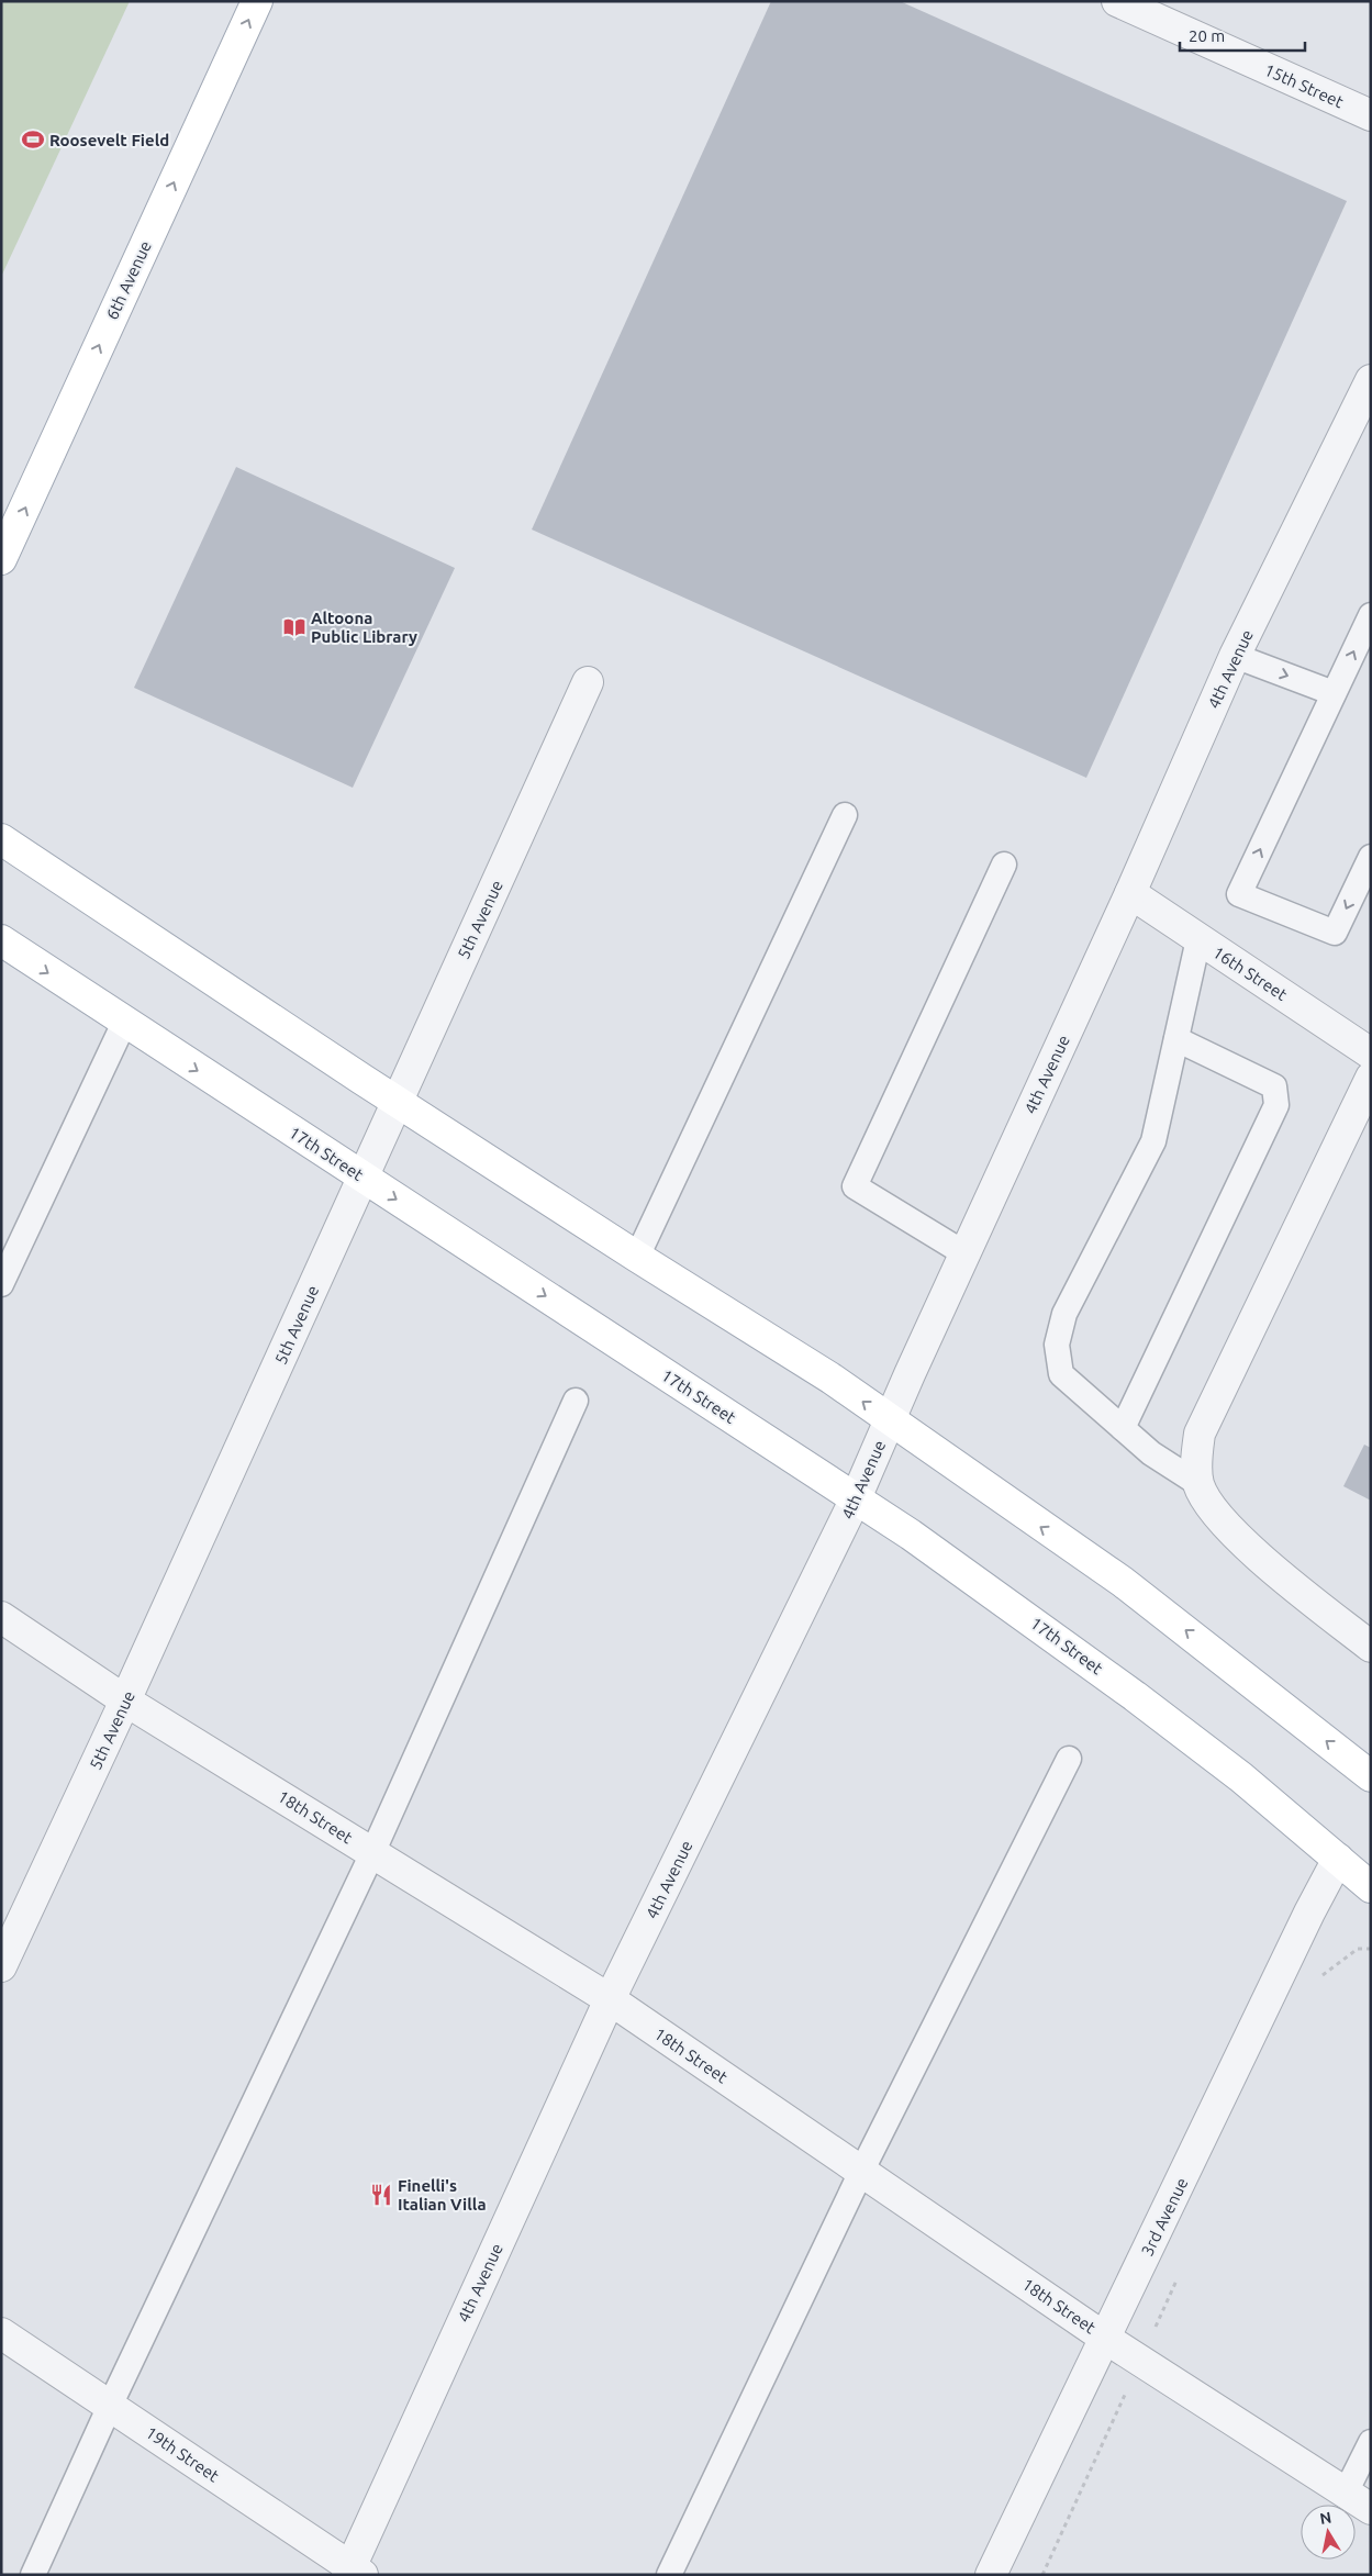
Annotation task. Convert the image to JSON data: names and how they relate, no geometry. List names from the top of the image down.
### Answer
{
  "streets": {
    "main road": ["6th Avenue", "17th Street"],
    "street": [
      "15th Street",
      "4th Avenue",
      "5th Avenue",
      "16th Street",
      "18th Street",
      "3rd Avenue",
      "19th Street"
    ]
  },
  "crossings": [
    ["4th Avenue", "16th Street"],
    ["4th Avenue", "17th Street"],
    ["4th Avenue", "18th Street"],
    ["4th Avenue", "19th Street"],
    ["5th Avenue", "17th Street"],
    ["5th Avenue", "18th Street"],
    ["17th Street", "3rd Avenue"],
    ["18th Street", "3rd Avenue"]
  ],
  "one_way": ["6th Avenue"],
  "places": {
    "sports": ["Roosevelt Field"],
    "library": ["Altoona Public Library"],
    "restaurant": ["Finelli's Italian Villa"]
  },
  "scale_bar": "20 m",
  "north": "top"
}
